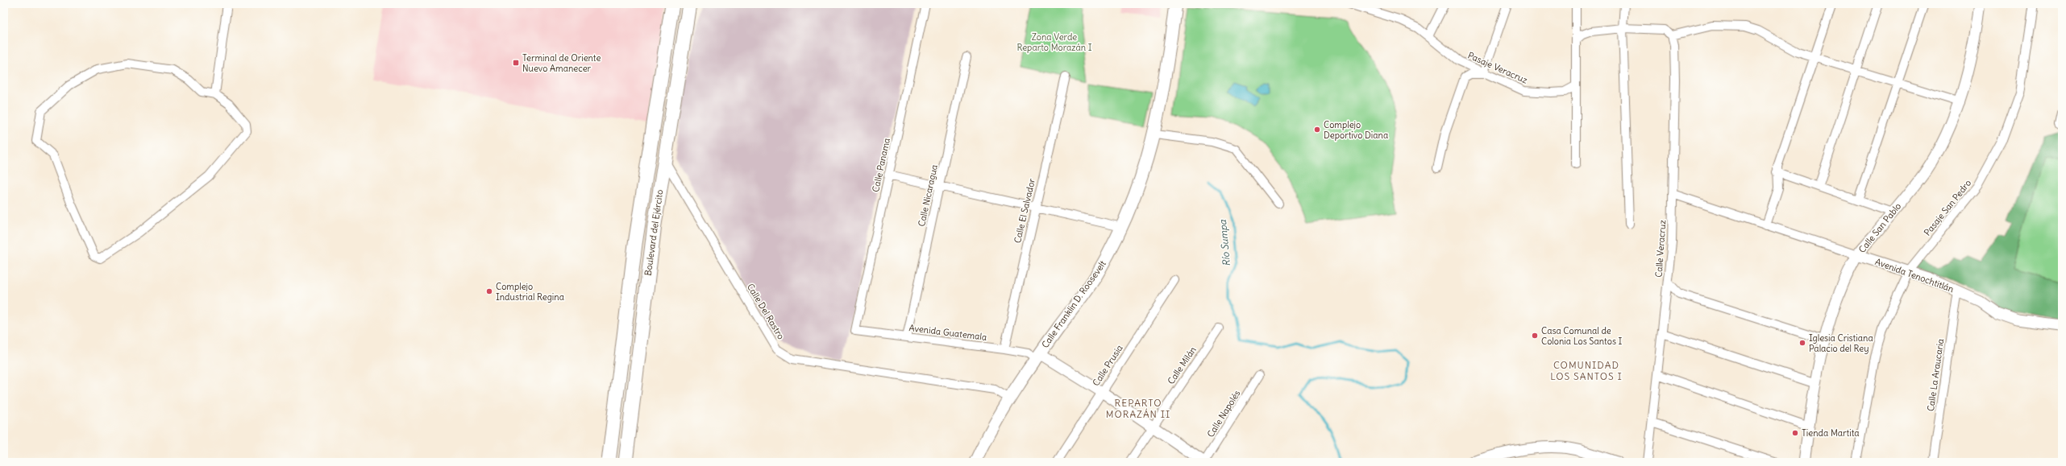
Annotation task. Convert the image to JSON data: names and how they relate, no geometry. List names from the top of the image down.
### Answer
{
  "streets": {
    "highway": ["Boulevard del Ejército"],
    "main road": ["Calle Franklin D. Roosevelt"],
    "street": [
      "Pasaje Veracruz",
      "Calle Panama",
      "Calle Nicaragua",
      "Pasaje San Pedro",
      "Calle El Salvador",
      "Calle San Pablo",
      "Calle Veracruz",
      "Avenida Tenochtitlán",
      "Calle Del Rastro",
      "Avenida Guatemala",
      "Calle Prusia",
      "Calle Milán",
      "Calle La Araucaria",
      "Calle Napolés"
    ]
  },
  "crossings": [
    ["Calle Panama", "Avenida Guatemala"],
    ["Calle Nicaragua", "Avenida Guatemala"],
    ["Pasaje San Pedro", "Avenida Tenochtitlán"],
    ["Calle El Salvador", "Avenida Guatemala"],
    ["Calle San Pablo", "Avenida Tenochtitlán"],
    ["Boulevard del Ejército", "Calle Del Rastro"],
    ["Calle Veracruz", "Avenida Tenochtitlán"],
    ["Avenida Tenochtitlán", "Calle La Araucaria"],
    ["Calle Franklin D. Roosevelt", "Calle Del Rastro"],
    ["Calle Franklin D. Roosevelt", "Avenida Guatemala"]
  ],
  "districts": ["COMUNIDAD LOS SANTOS I", "REPARTO MORAZÁN II"],
  "water": ["Río Sumpa"],
  "parks": ["Zona Verde Reparto Morazán I"],
  "places": {
    "transit": ["Terminal de Oriente Nuevo Amanecer"],
    "other": [
      "Complejo Deportivo Diana",
      "Complejo Industrial Regina",
      "Casa Comunal de Colonia Los Santos I",
      "Iglesia Cristiana Palacio del Rey",
      "Tienda Martita"
    ]
  }
}
